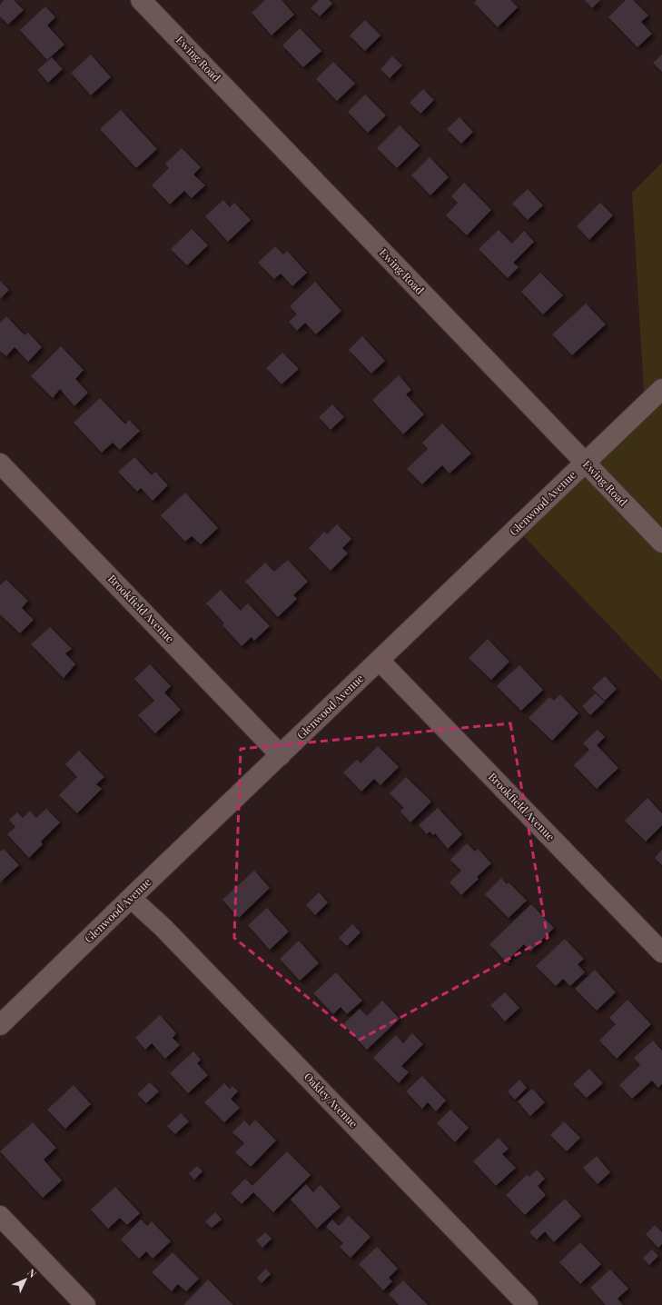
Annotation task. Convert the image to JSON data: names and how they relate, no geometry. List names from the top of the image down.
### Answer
{
  "streets": {
    "street": [
      "Ewing Road",
      "Glenwood Avenue",
      "Brookfield Avenue",
      "Oakley Avenue"
    ]
  },
  "crossings": [
    ["Ewing Road", "Glenwood Avenue"],
    ["Glenwood Avenue", "Brookfield Avenue"],
    ["Glenwood Avenue", "Oakley Avenue"]
  ],
  "north": "top right"
}
